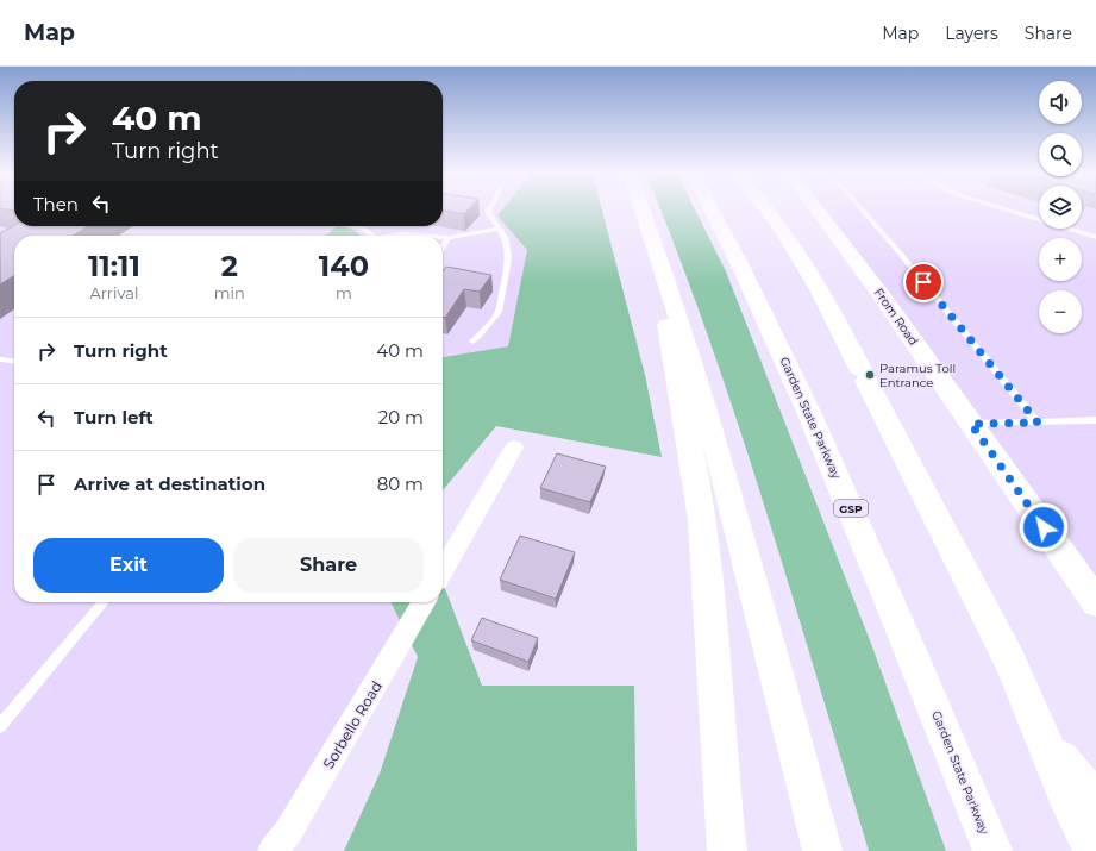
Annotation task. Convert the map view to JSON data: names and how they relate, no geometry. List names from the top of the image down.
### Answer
{
  "streets": {
    "main road": ["From Road", "Garden State Parkway", "GSP"],
    "street": ["Sorbello Road"]
  },
  "places": ["Paramus Toll Entrance"],
  "page": {
    "header": "Map",
    "nav": ["Map", "Layers", "Share"],
    "map_buttons": ["+", "−"],
    "turn": ["40 m", "Turn right"],
    "then": "Then",
    "eta": [
      "11:11",
      "Arrival",
      "2",
      "min",
      "140",
      "m"
    ],
    "list": [
      {
        "name": "Turn right",
        "value": "40 m"
      },
      {
        "name": "Turn left",
        "value": "20 m"
      },
      {
        "name": "Arrive at destination",
        "value": "80 m"
      }
    ],
    "buttons": ["Exit", "Share"]
  }
}
